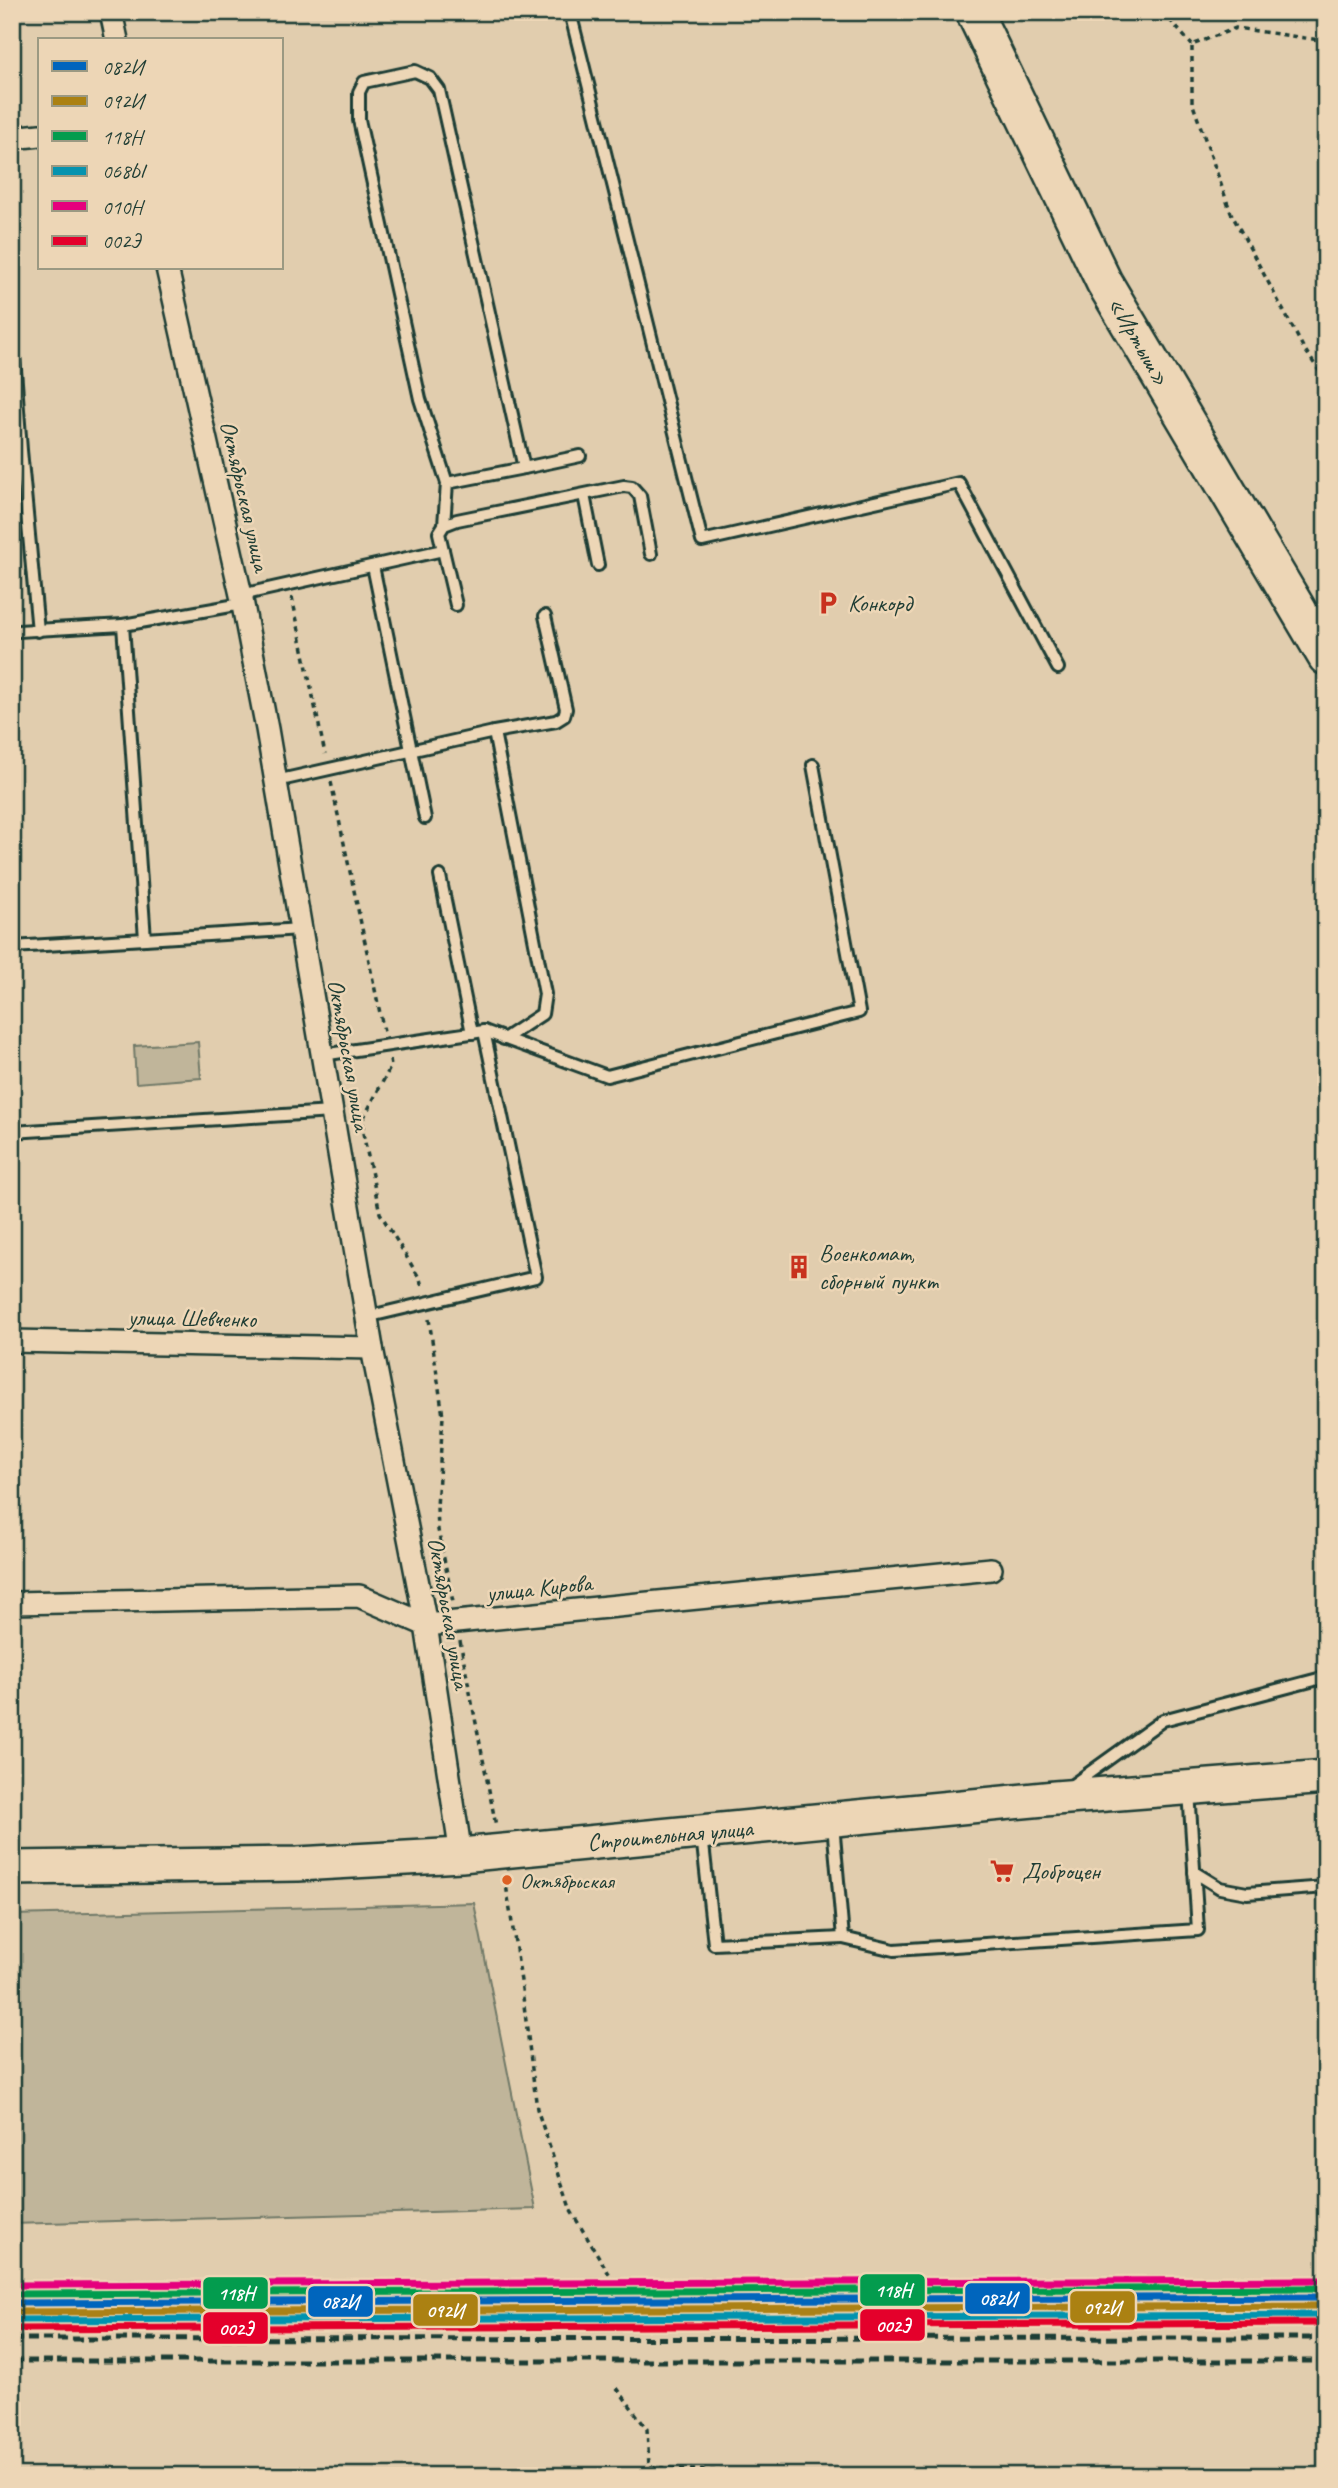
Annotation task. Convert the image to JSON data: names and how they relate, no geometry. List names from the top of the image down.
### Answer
{
  "streets": {
    "highway": ["«Иртыш»"],
    "main road": ["Строительная улица"],
    "street": ["Октябрьская улица", "улица Шевченко", "улица Кирова"]
  },
  "crossings": [
    ["Октябрьская улица", "улица Шевченко"],
    ["Октябрьская улица", "улица Кирова"],
    ["Октябрьская улица", "Строительная улица"]
  ],
  "places": {
    "parking": ["Конкорд"],
    "building": ["Военкомат, сборный пункт"],
    "supermarket": ["Доброцен"],
    "other": ["Октябрьская"]
  },
  "lines": [
    "transit line 010Н",
    "transit line 118Н",
    "transit line 082И",
    "transit line 092И",
    "transit line 068Ы",
    "transit line 002Э"
  ],
  "legend": [
    "082И",
    "092И",
    "118Н",
    "068Ы",
    "010Н",
    "002Э"
  ]
}
